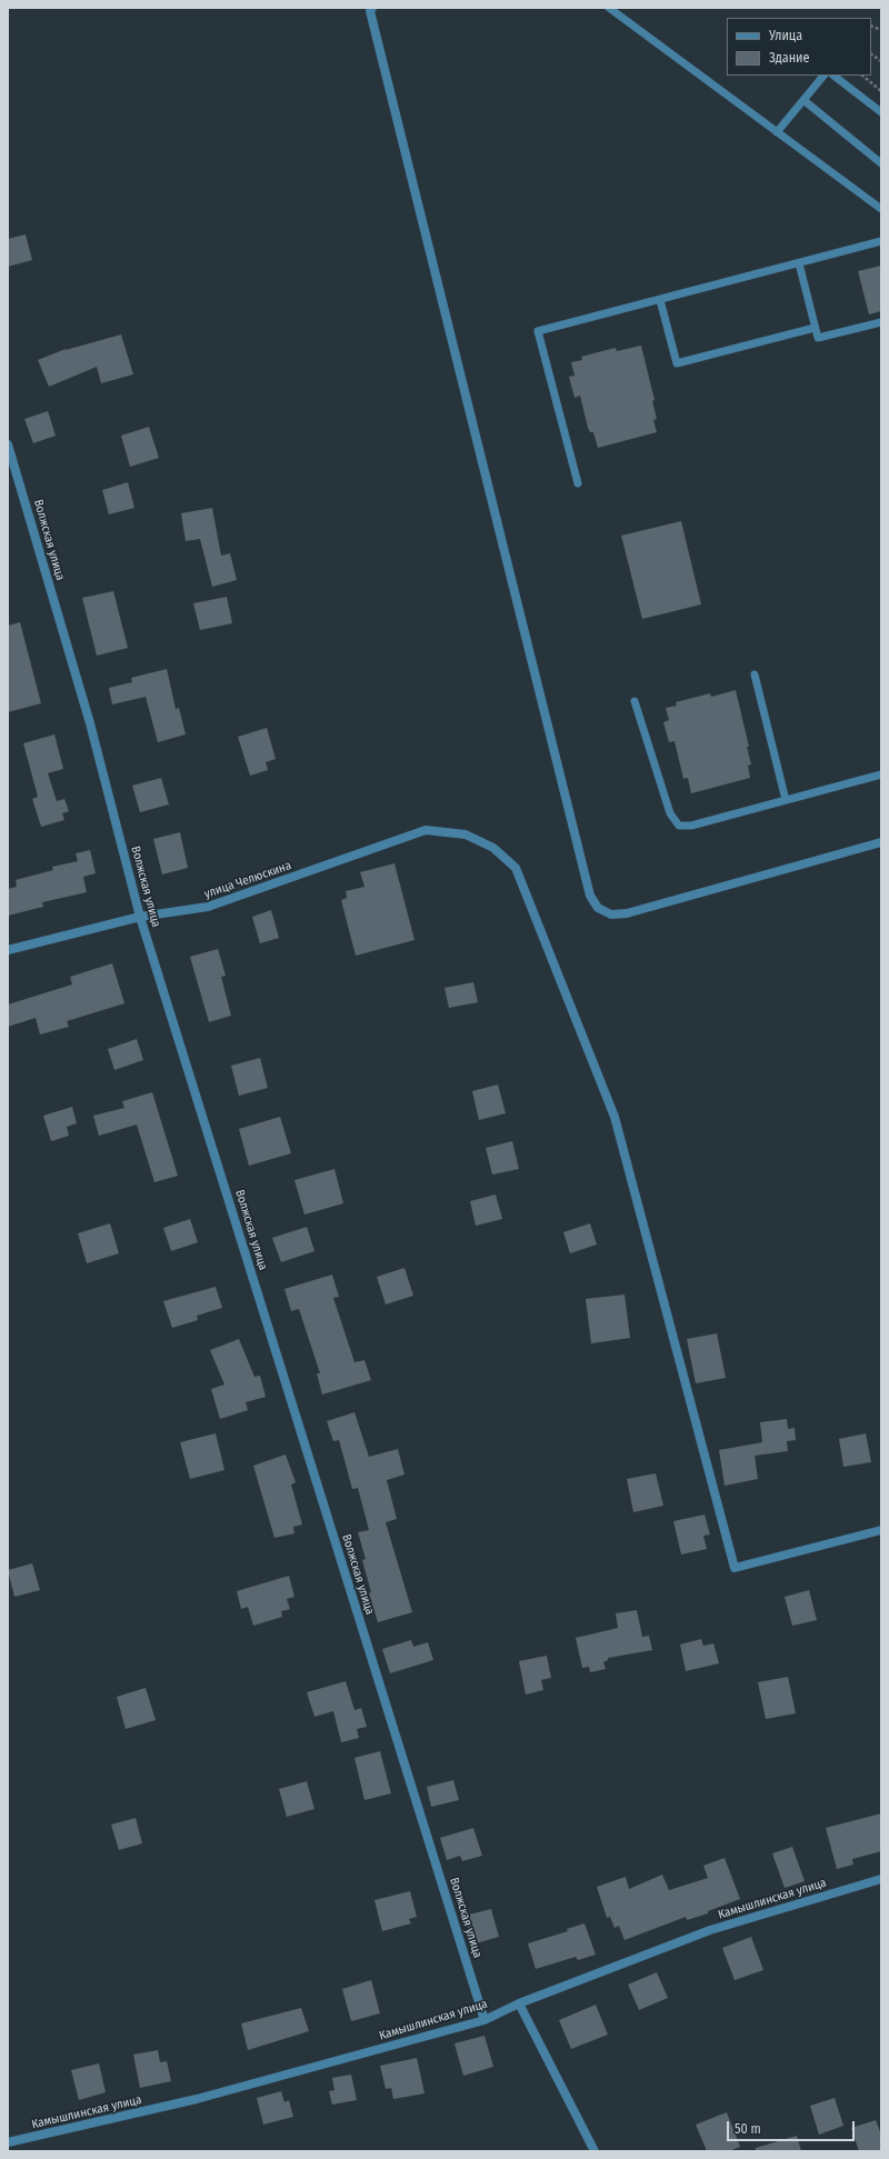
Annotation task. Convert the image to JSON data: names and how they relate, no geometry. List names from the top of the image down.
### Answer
{
  "streets": {
    "street": ["Волжская улица", "улица Челюскина", "Камышлинская улица"]
  },
  "crossings": [
    ["Волжская улица", "улица Челюскина"],
    ["Волжская улица", "Камышлинская улица"]
  ],
  "legend": ["Улица", "Здание"],
  "scale_bar": "50 m"
}
